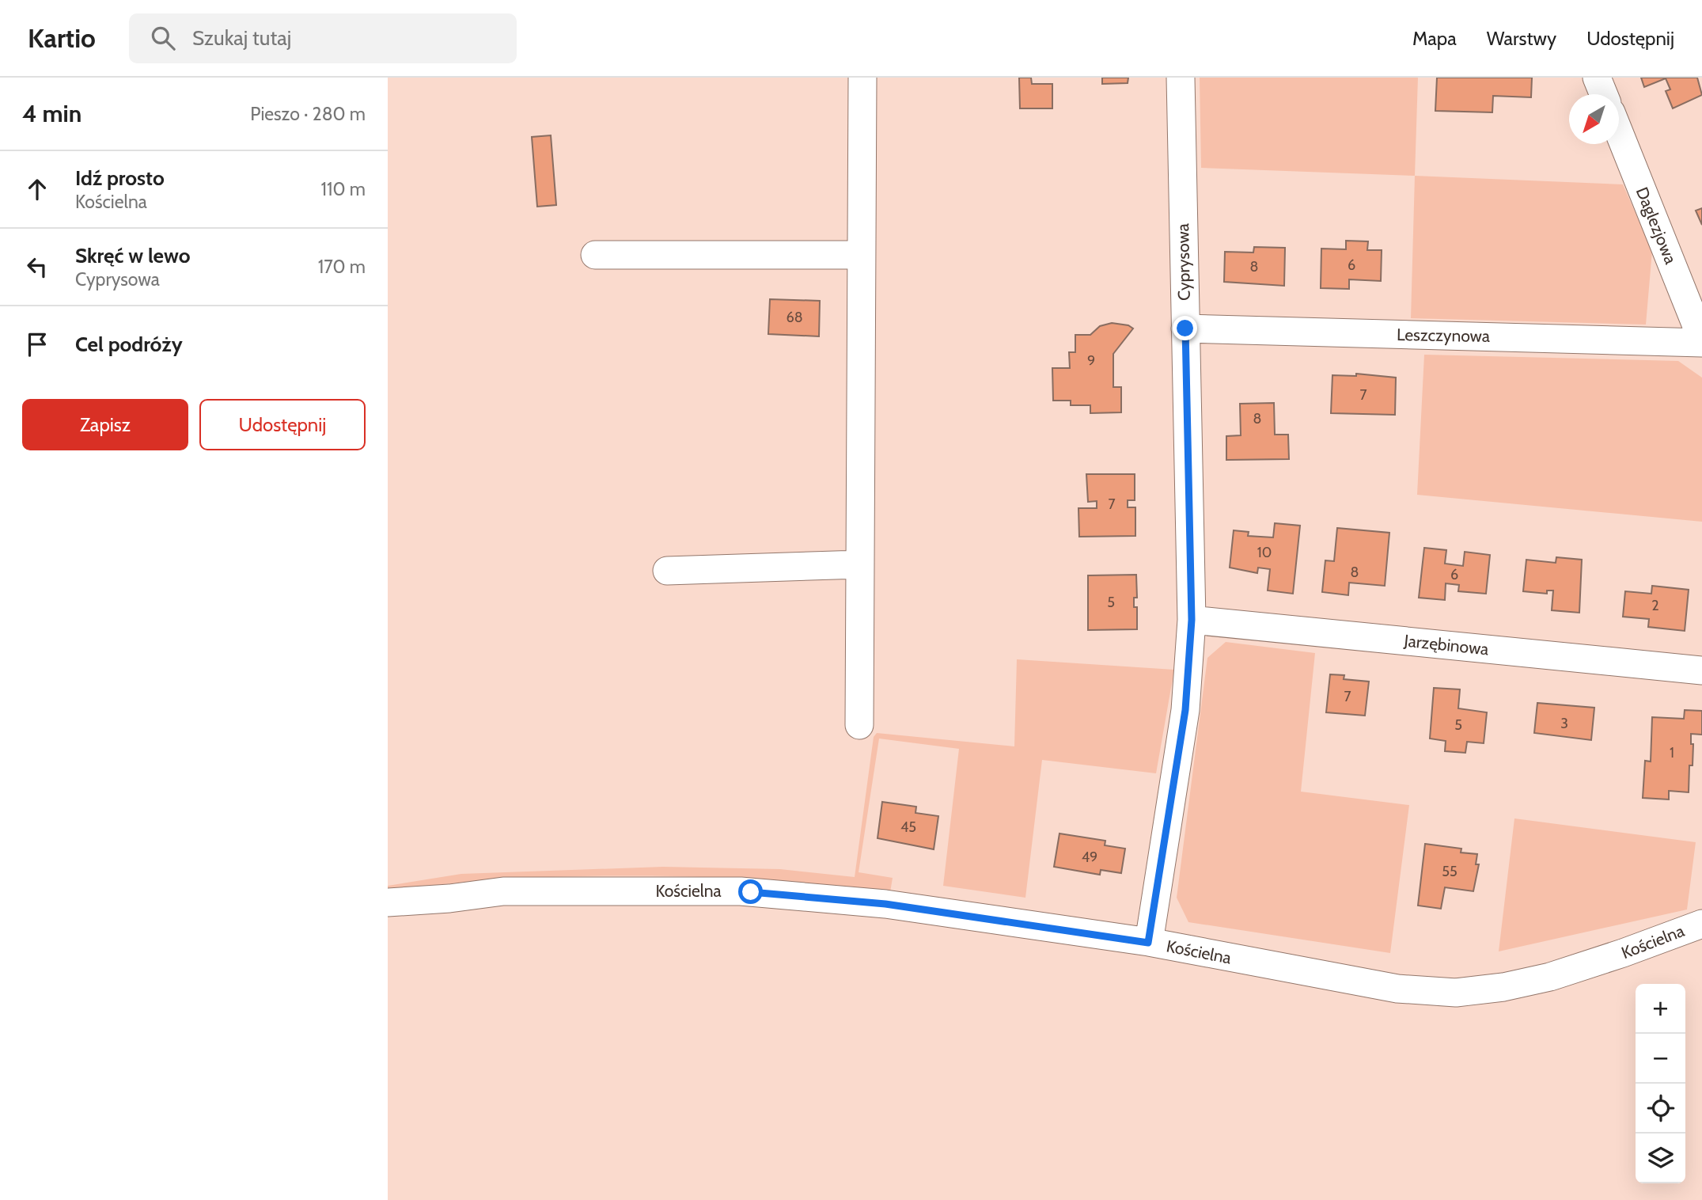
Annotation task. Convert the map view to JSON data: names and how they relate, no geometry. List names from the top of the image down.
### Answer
{
  "streets": {
    "street": [
      "Daglezjowa",
      "Cyprysowa",
      "Leszczynowa",
      "Jarzębinowa",
      "Kościelna"
    ]
  },
  "crossings": [
    ["Daglezjowa", "Leszczynowa"],
    ["Cyprysowa", "Leszczynowa"],
    ["Cyprysowa", "Jarzębinowa"],
    ["Cyprysowa", "Kościelna"]
  ],
  "house_numbers": [
    "6",
    "8",
    "68",
    "9",
    "7",
    "8",
    "7",
    "10",
    "8",
    "6",
    "5",
    "2",
    "7",
    "3",
    "5",
    "1",
    "45",
    "49",
    "55"
  ],
  "north": "bottom left",
  "page": {
    "header": "Kartio",
    "search": "Szukaj tutaj",
    "nav": ["Mapa", "Warstwy", "Udostępnij"],
    "heading": ["4 min", "Pieszo · 280 m"],
    "list": [
      ["Idź prosto", "Kościelna", "110 m"],
      ["Skręć w lewo", "Cyprysowa", "170 m"],
      "Cel podróży"
    ],
    "buttons": ["Zapisz", "Udostępnij"],
    "map_buttons": ["+", "−"]
  }
}
